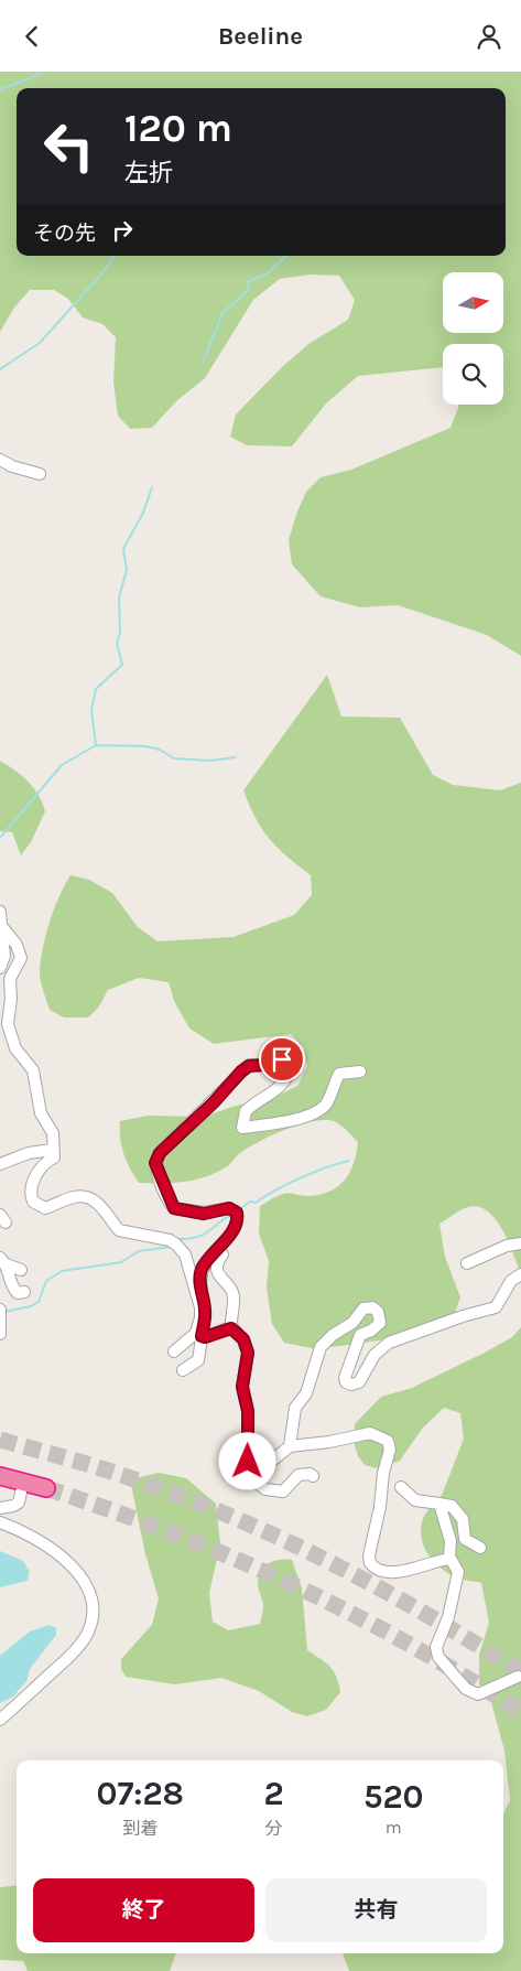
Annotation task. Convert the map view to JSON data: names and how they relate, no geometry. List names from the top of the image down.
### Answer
{
  "north": "right",
  "page": {
    "header": "Beeline",
    "turn": ["120 m", "左折"],
    "then": "その先",
    "eta": [
      "07:28",
      "到着",
      "2",
      "分",
      "520",
      "m"
    ],
    "buttons": ["終了", "共有"]
  }
}
